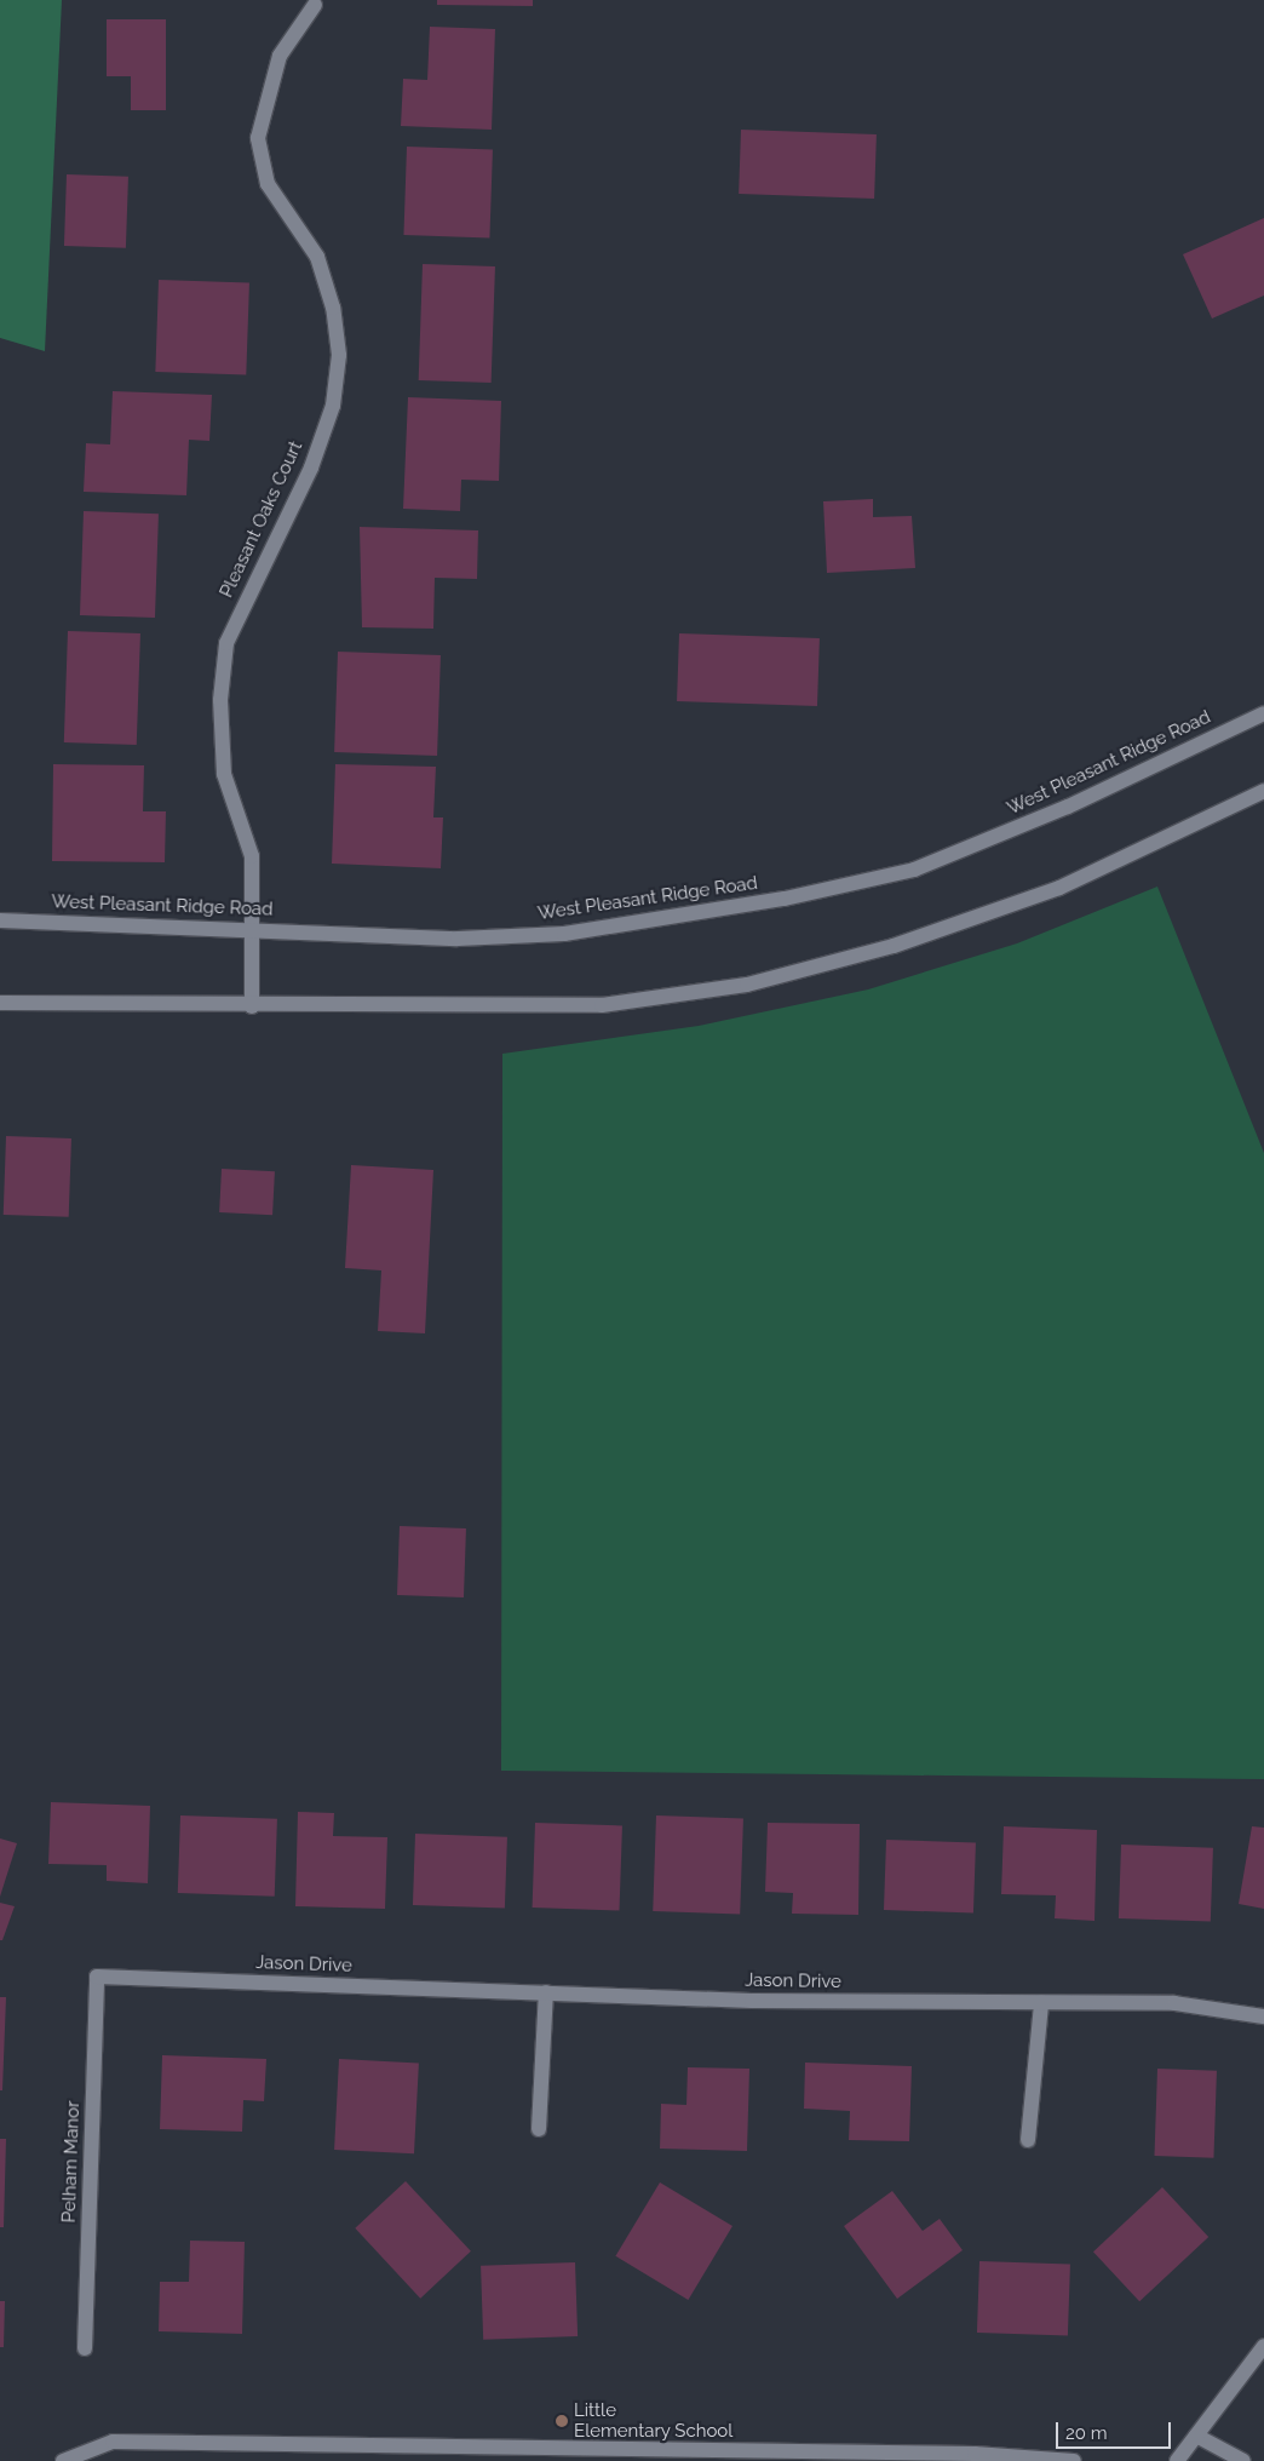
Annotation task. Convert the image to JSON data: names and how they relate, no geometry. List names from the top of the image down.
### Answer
{
  "streets": {
    "street": [
      "Pleasant Oaks Court",
      "West Pleasant Ridge Road",
      "Jason Drive",
      "Pelham Manor"
    ]
  },
  "crossings": [
    ["Pleasant Oaks Court", "West Pleasant Ridge Road"],
    ["Jason Drive", "Pelham Manor"]
  ],
  "places": ["Little Elementary School"],
  "scale_bar": "20 m"
}
